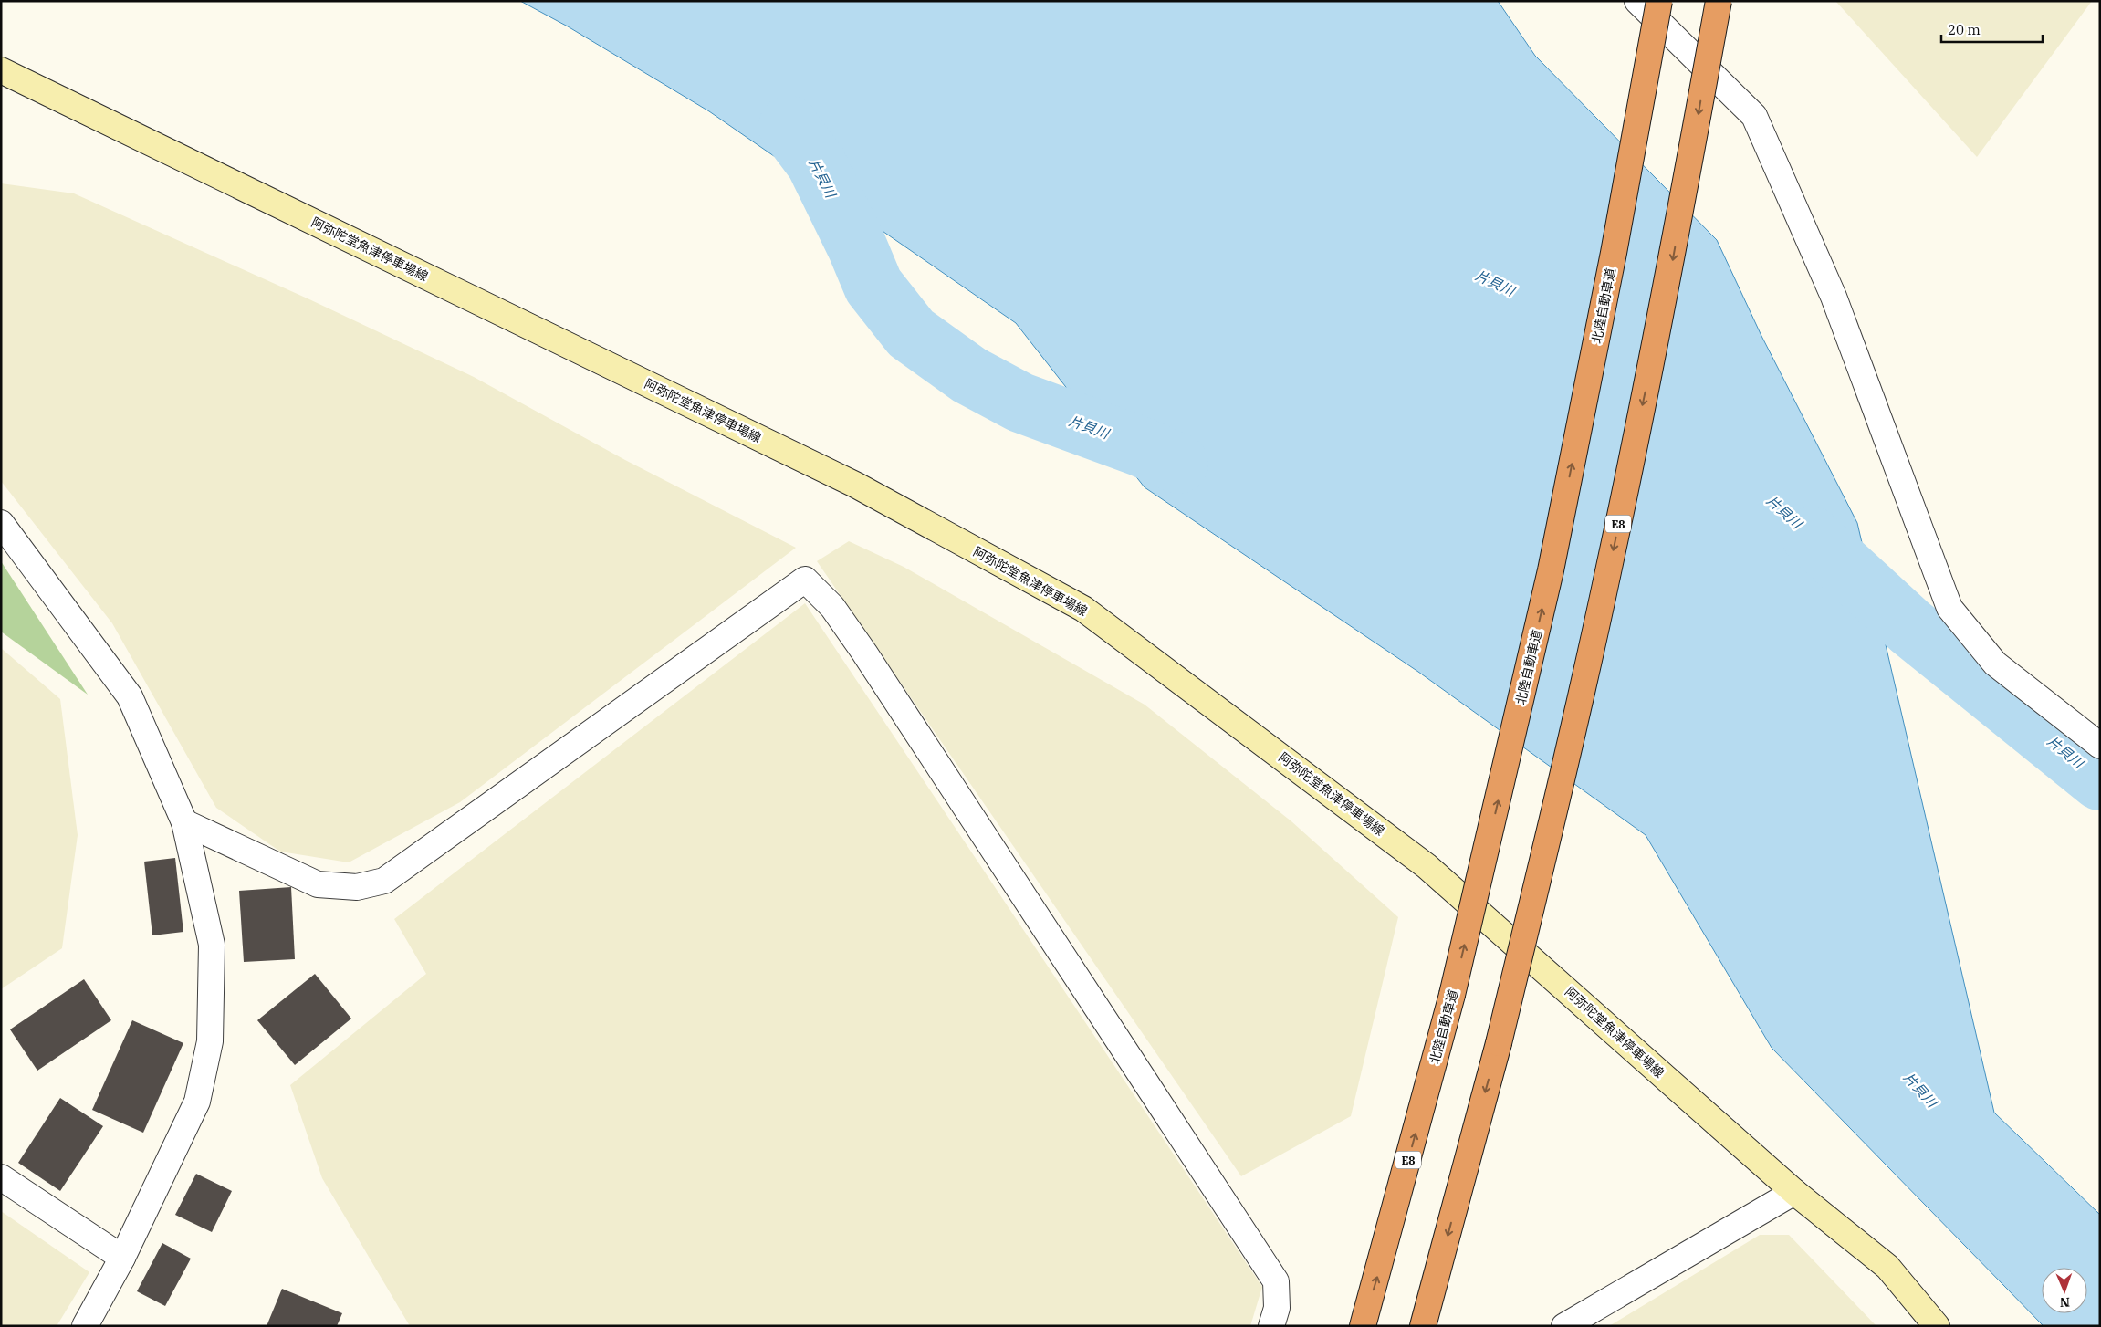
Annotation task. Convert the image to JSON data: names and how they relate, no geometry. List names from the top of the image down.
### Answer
{
  "streets": {
    "highway": ["北陸自動車道", "E8"],
    "main road": ["阿弥陀堂魚津停車場線"]
  },
  "water": ["片貝川"],
  "scale_bar": "20 m",
  "north": "bottom"
}
